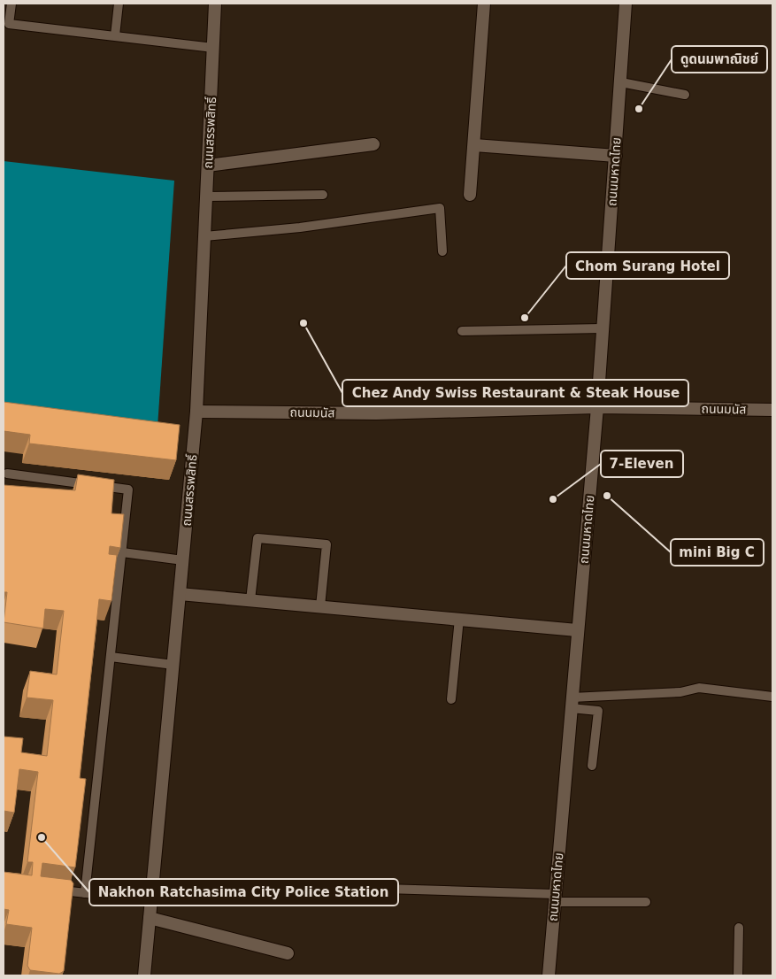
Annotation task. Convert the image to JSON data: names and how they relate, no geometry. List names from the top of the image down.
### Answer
{
  "streets": {
    "street": ["ถนนสรรพสิทธิ์", "ถนนมหาดไทย", "ถนนมนัส"]
  },
  "crossings": [
    ["ถนนสรรพสิทธิ์", "ถนนมนัส"],
    ["ถนนมหาดไทย", "ถนนมนัส"]
  ],
  "places": [
    "ดูดนมพาณิชย์",
    "Chom Surang Hotel",
    "Chez Andy Swiss Restaurant & Steak House",
    "mini Big C",
    "7-Eleven",
    "Nakhon Ratchasima City Police Station"
  ]
}
